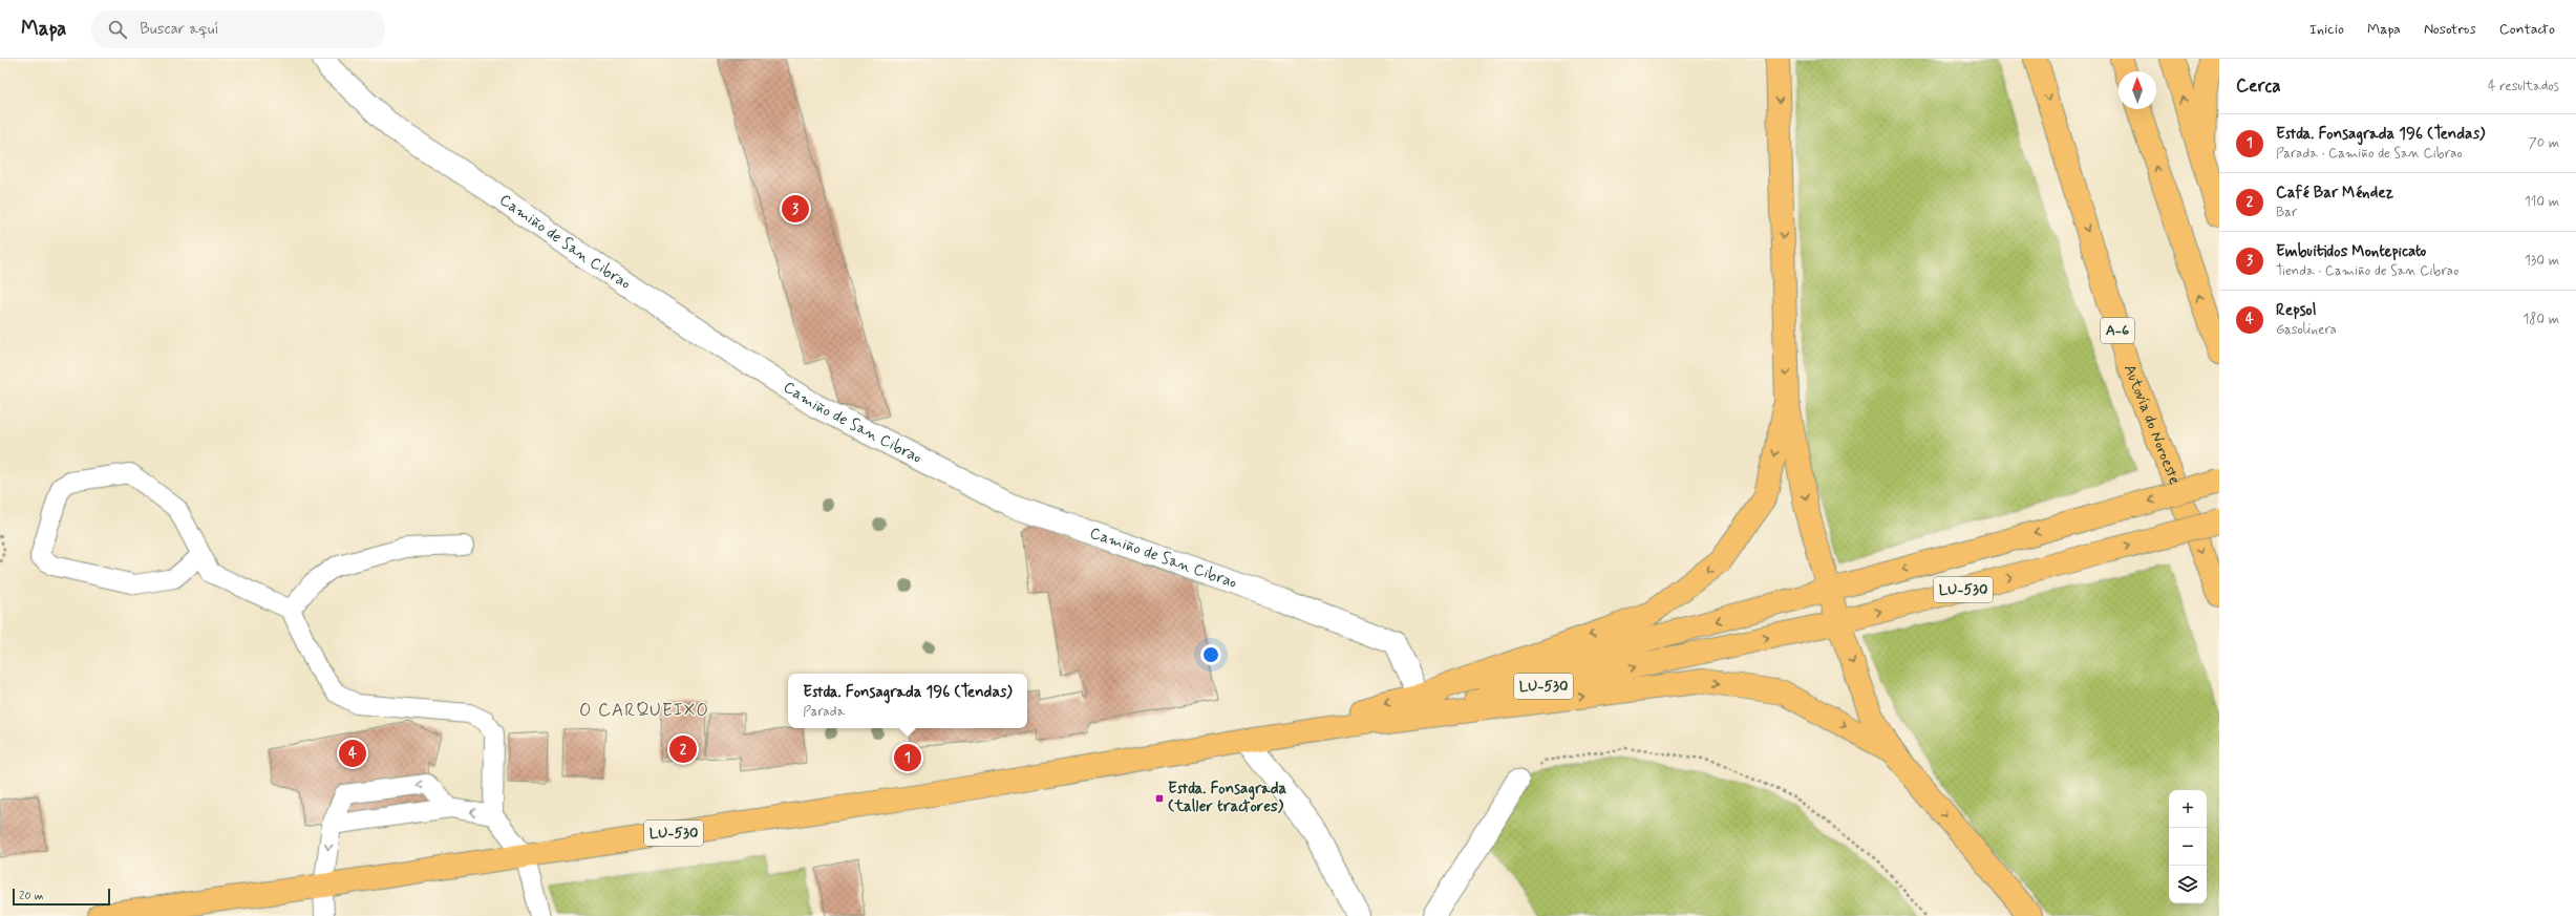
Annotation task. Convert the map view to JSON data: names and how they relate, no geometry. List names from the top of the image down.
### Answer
{
  "streets": {
    "main road": ["A-6", "Autovía do Noroeste", "LU-530"],
    "street": ["Camiño de San Cibrao"]
  },
  "crossings": [
    ["Camiño de San Cibrao", "LU-530"]
  ],
  "districts": ["O CARQUEIXO"],
  "places": {
    "transit": ["Estda. Fonsagrada (taller tractores)"]
  },
  "scale_bar": "20 m",
  "north": "top",
  "page": {
    "header": "Mapa",
    "search": "Buscar aquí",
    "nav": [
      "Inicio",
      "Mapa",
      "Nosotros",
      "Contacto"
    ],
    "heading": ["Cerca", "4 resultados"],
    "list": [
      {
        "mark": "1",
        "name": "Estda. Fonsagrada 196 (Tendas)",
        "note": "Parada · Camiño de San Cibrao",
        "value": "70 m"
      },
      {
        "mark": "2",
        "name": "Café Bar Méndez",
        "note": "Bar",
        "value": "110 m"
      },
      {
        "mark": "3",
        "name": "Embuitidos Montepicato",
        "note": "Tienda · Camiño de San Cibrao",
        "value": "130 m"
      },
      {
        "mark": "4",
        "name": "Repsol",
        "note": "Gasolinera",
        "value": "180 m"
      }
    ],
    "pins": [
      "3",
      "2",
      "4",
      "1"
    ],
    "popup": ["Estda. Fonsagrada 196 (Tendas)", "Parada"],
    "map_buttons": ["+", "−"],
    "scale": "20 m"
  }
}
